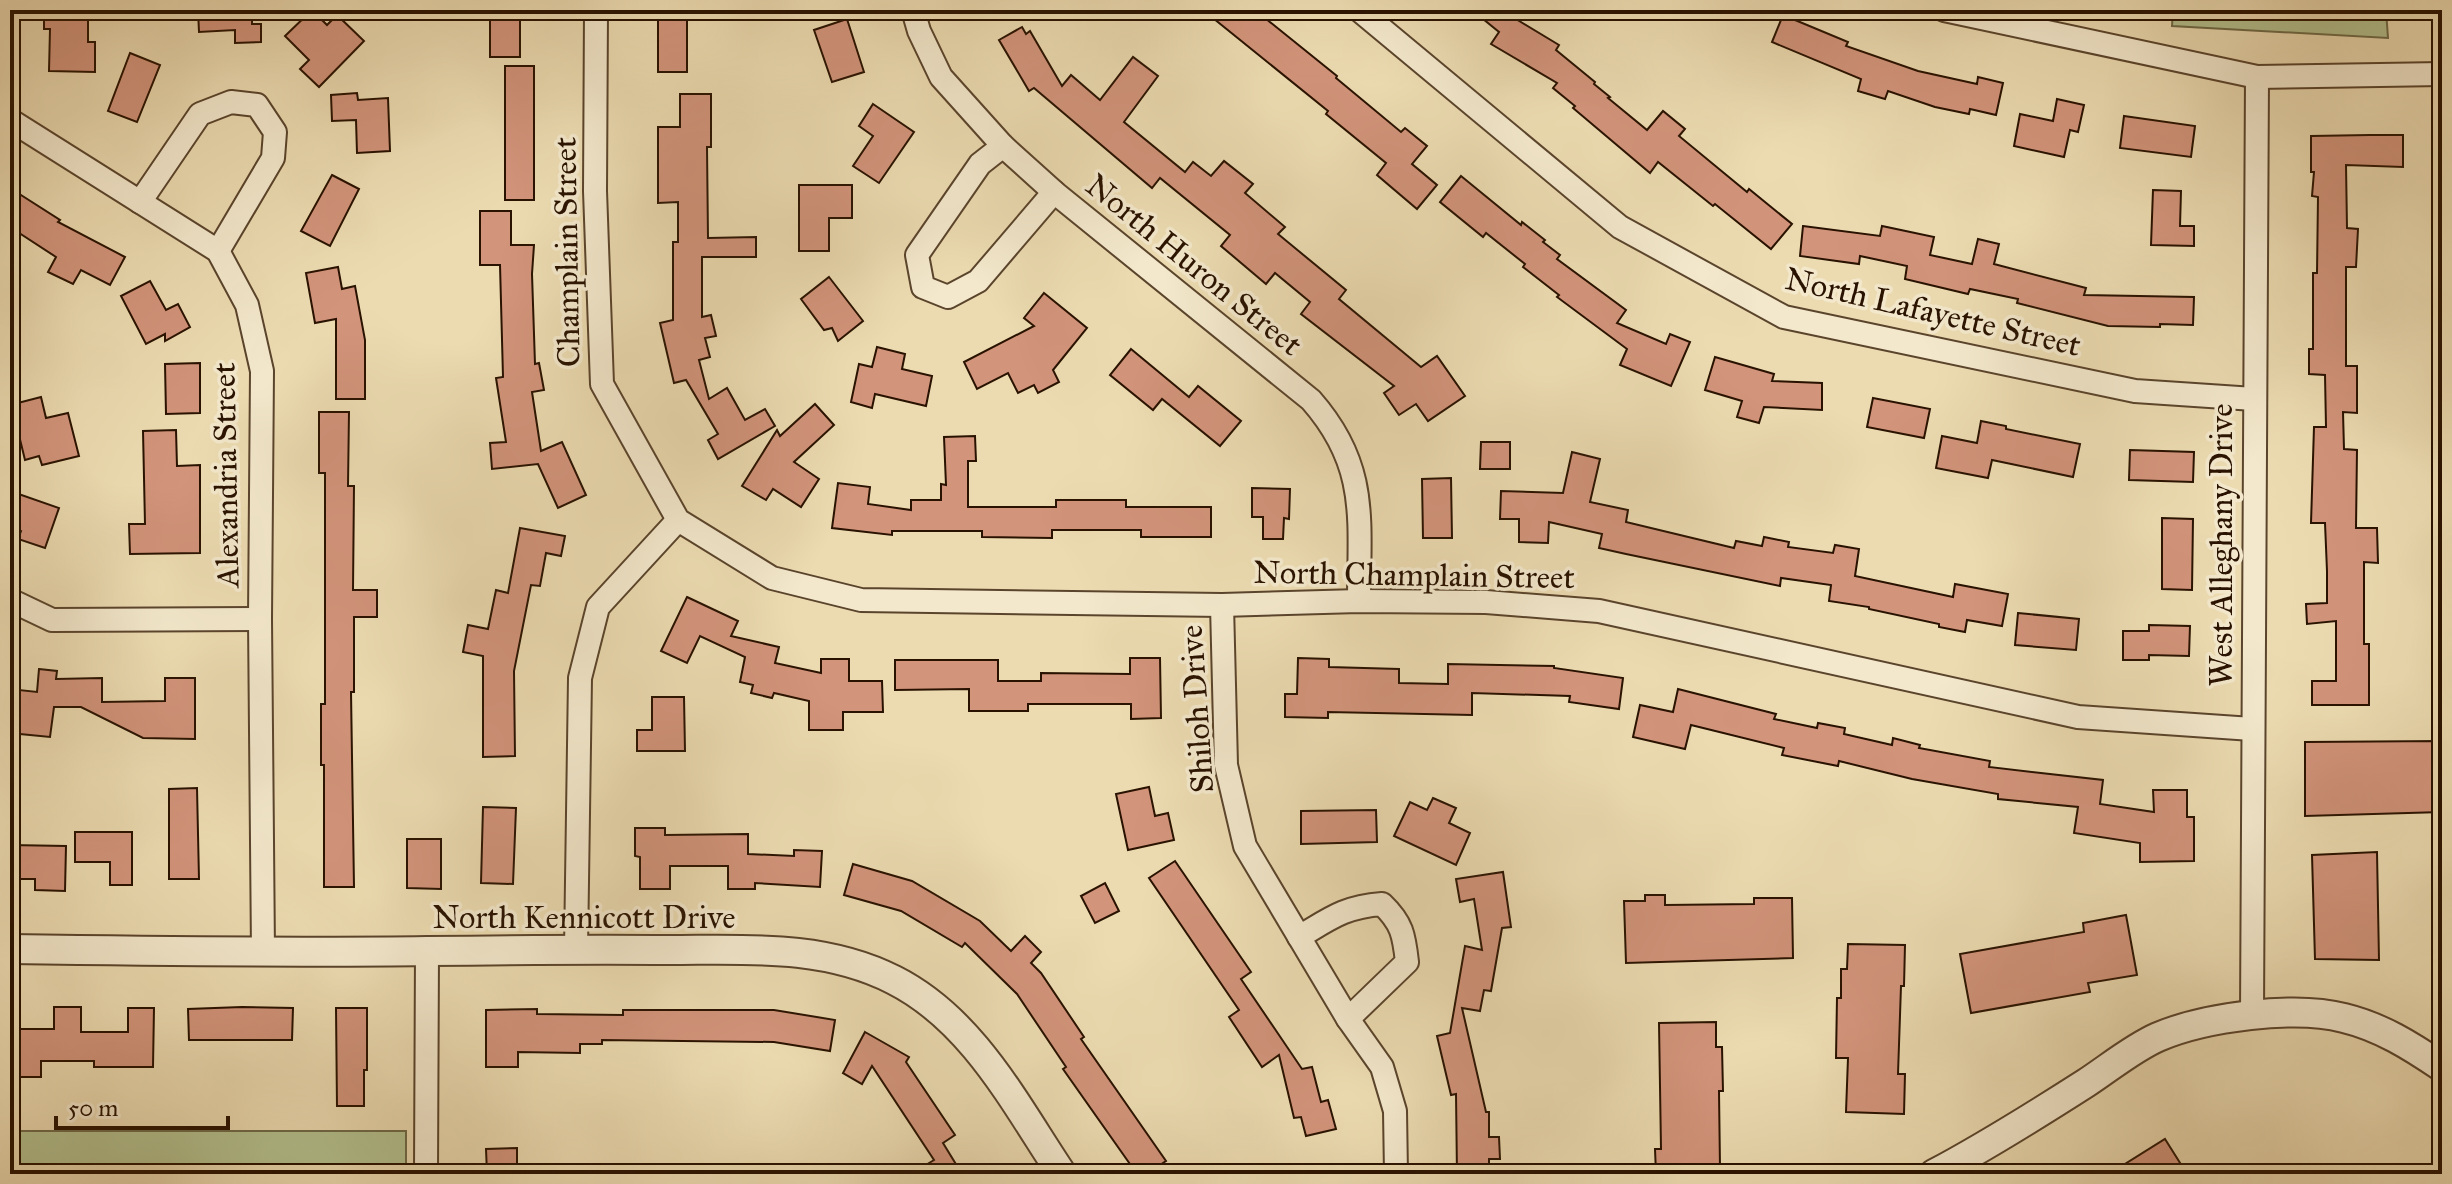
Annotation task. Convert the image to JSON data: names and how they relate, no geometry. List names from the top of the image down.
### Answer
{
  "streets": {
    "street": [
      "Champlain Street",
      "North Huron Street",
      "North Lafayette Street",
      "Alexandria Street",
      "West Alleghany Drive",
      "North Champlain Street",
      "Shiloh Drive",
      "North Kennicott Drive"
    ]
  },
  "crossings": [
    ["Champlain Street", "North Champlain Street"],
    ["North Huron Street", "North Champlain Street"],
    ["North Lafayette Street", "West Alleghany Drive"],
    ["Alexandria Street", "North Kennicott Drive"],
    ["West Alleghany Drive", "North Champlain Street"],
    ["North Champlain Street", "Shiloh Drive"]
  ],
  "scale_bar": "50 m"
}
